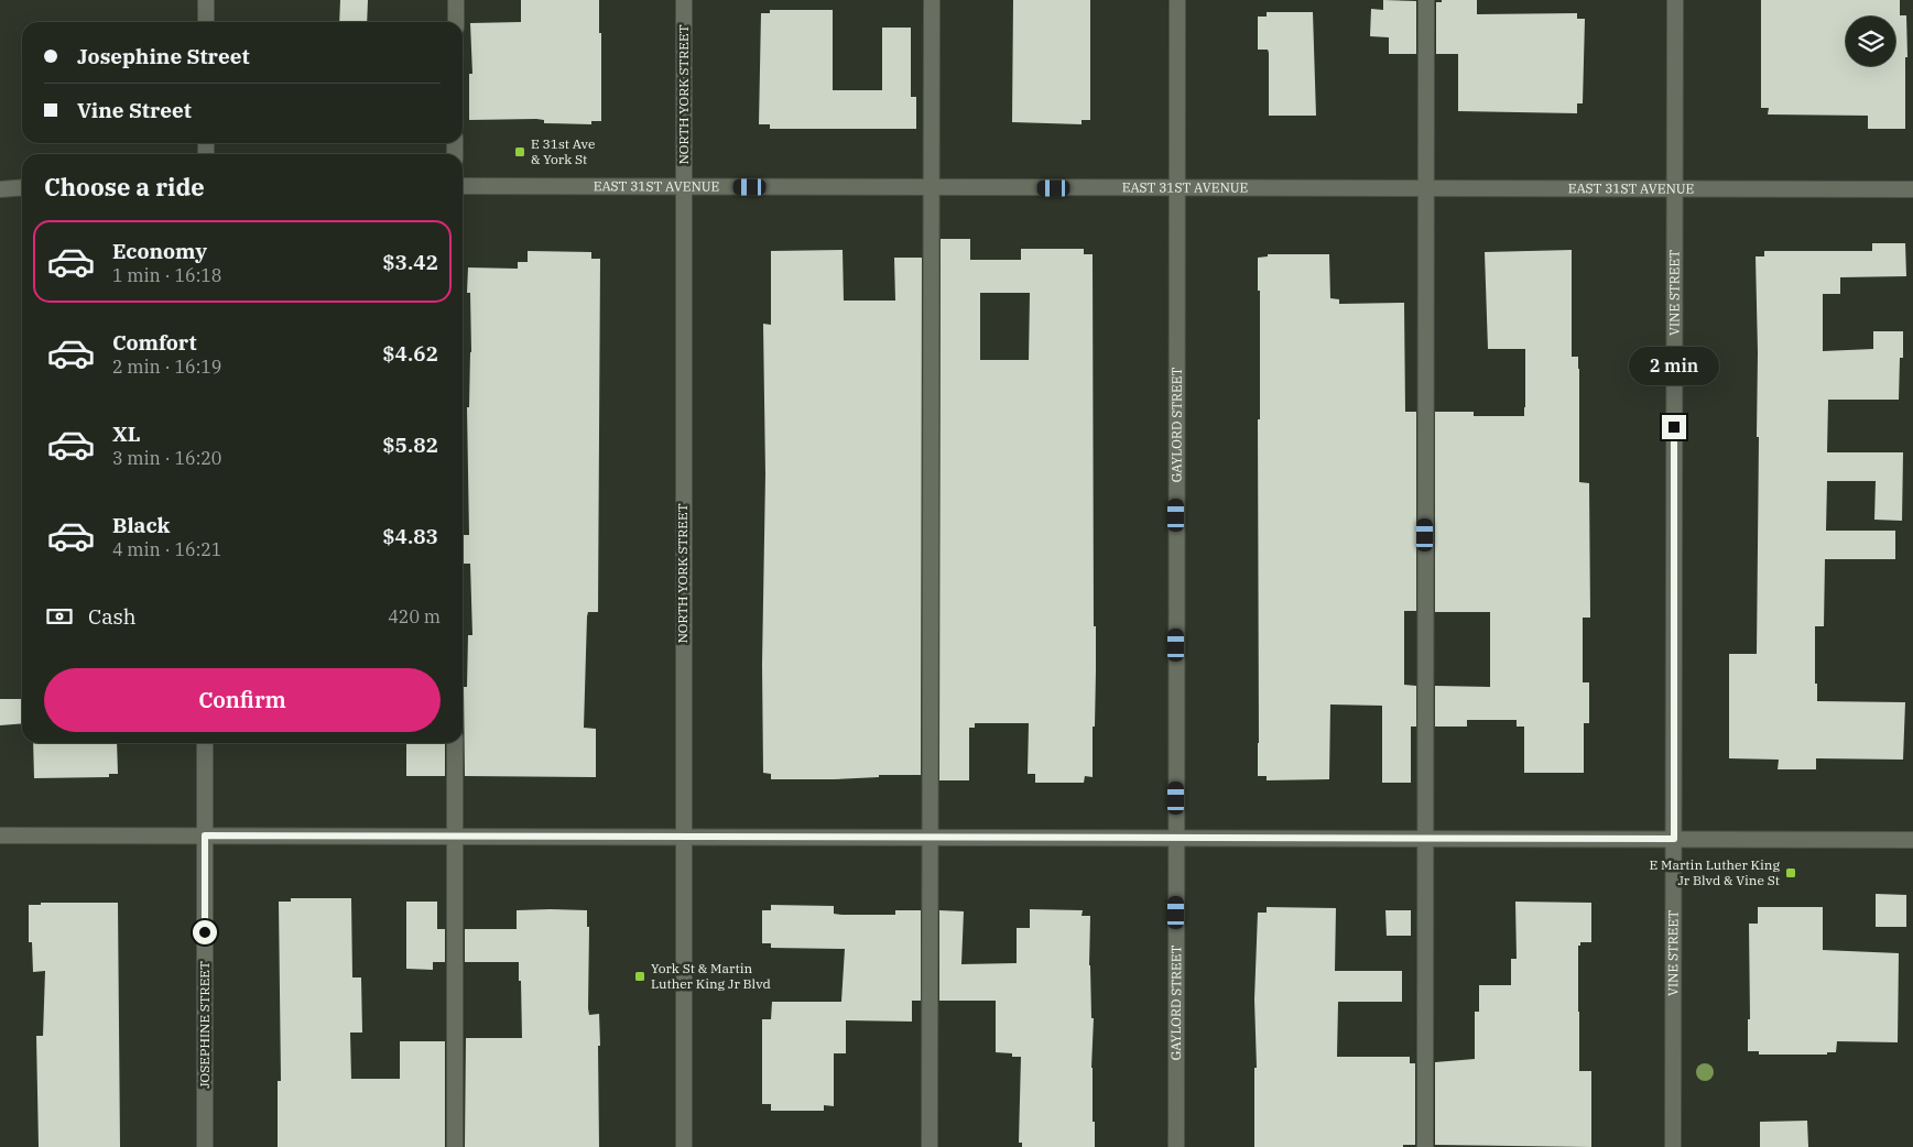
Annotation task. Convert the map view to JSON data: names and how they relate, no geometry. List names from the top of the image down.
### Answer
{
  "streets": {
    "main road": [
      "NORTH YORK STREET",
      "EAST 31ST AVENUE",
      "VINE STREET",
      "GAYLORD STREET",
      "JOSEPHINE STREET"
    ]
  },
  "crossings": [
    ["NORTH YORK STREET", "EAST 31ST AVENUE"],
    ["EAST 31ST AVENUE", "VINE STREET"],
    ["EAST 31ST AVENUE", "GAYLORD STREET"]
  ],
  "places": {
    "transit": ["E 31st Ave & York St", "E Martin Luther King Jr Blvd & Vine St", "York St & Martin Luther King Jr Blvd"]
  },
  "page": {
    "banner": ["Josephine Street", "Vine Street"],
    "heading": "Choose a ride",
    "list": [
      {
        "name": "Economy",
        "note": "1 min · 16:18",
        "value": "$3.42"
      },
      {
        "name": "Comfort",
        "note": "2 min · 16:19",
        "value": "$4.62"
      },
      {
        "name": "XL",
        "note": "3 min · 16:20",
        "value": "$5.82"
      },
      {
        "name": "Black",
        "note": "4 min · 16:21",
        "value": "$4.83"
      }
    ],
    "bubble": "2 min",
    "pay": ["Cash", "420 m"],
    "buttons": "Confirm"
  }
}
